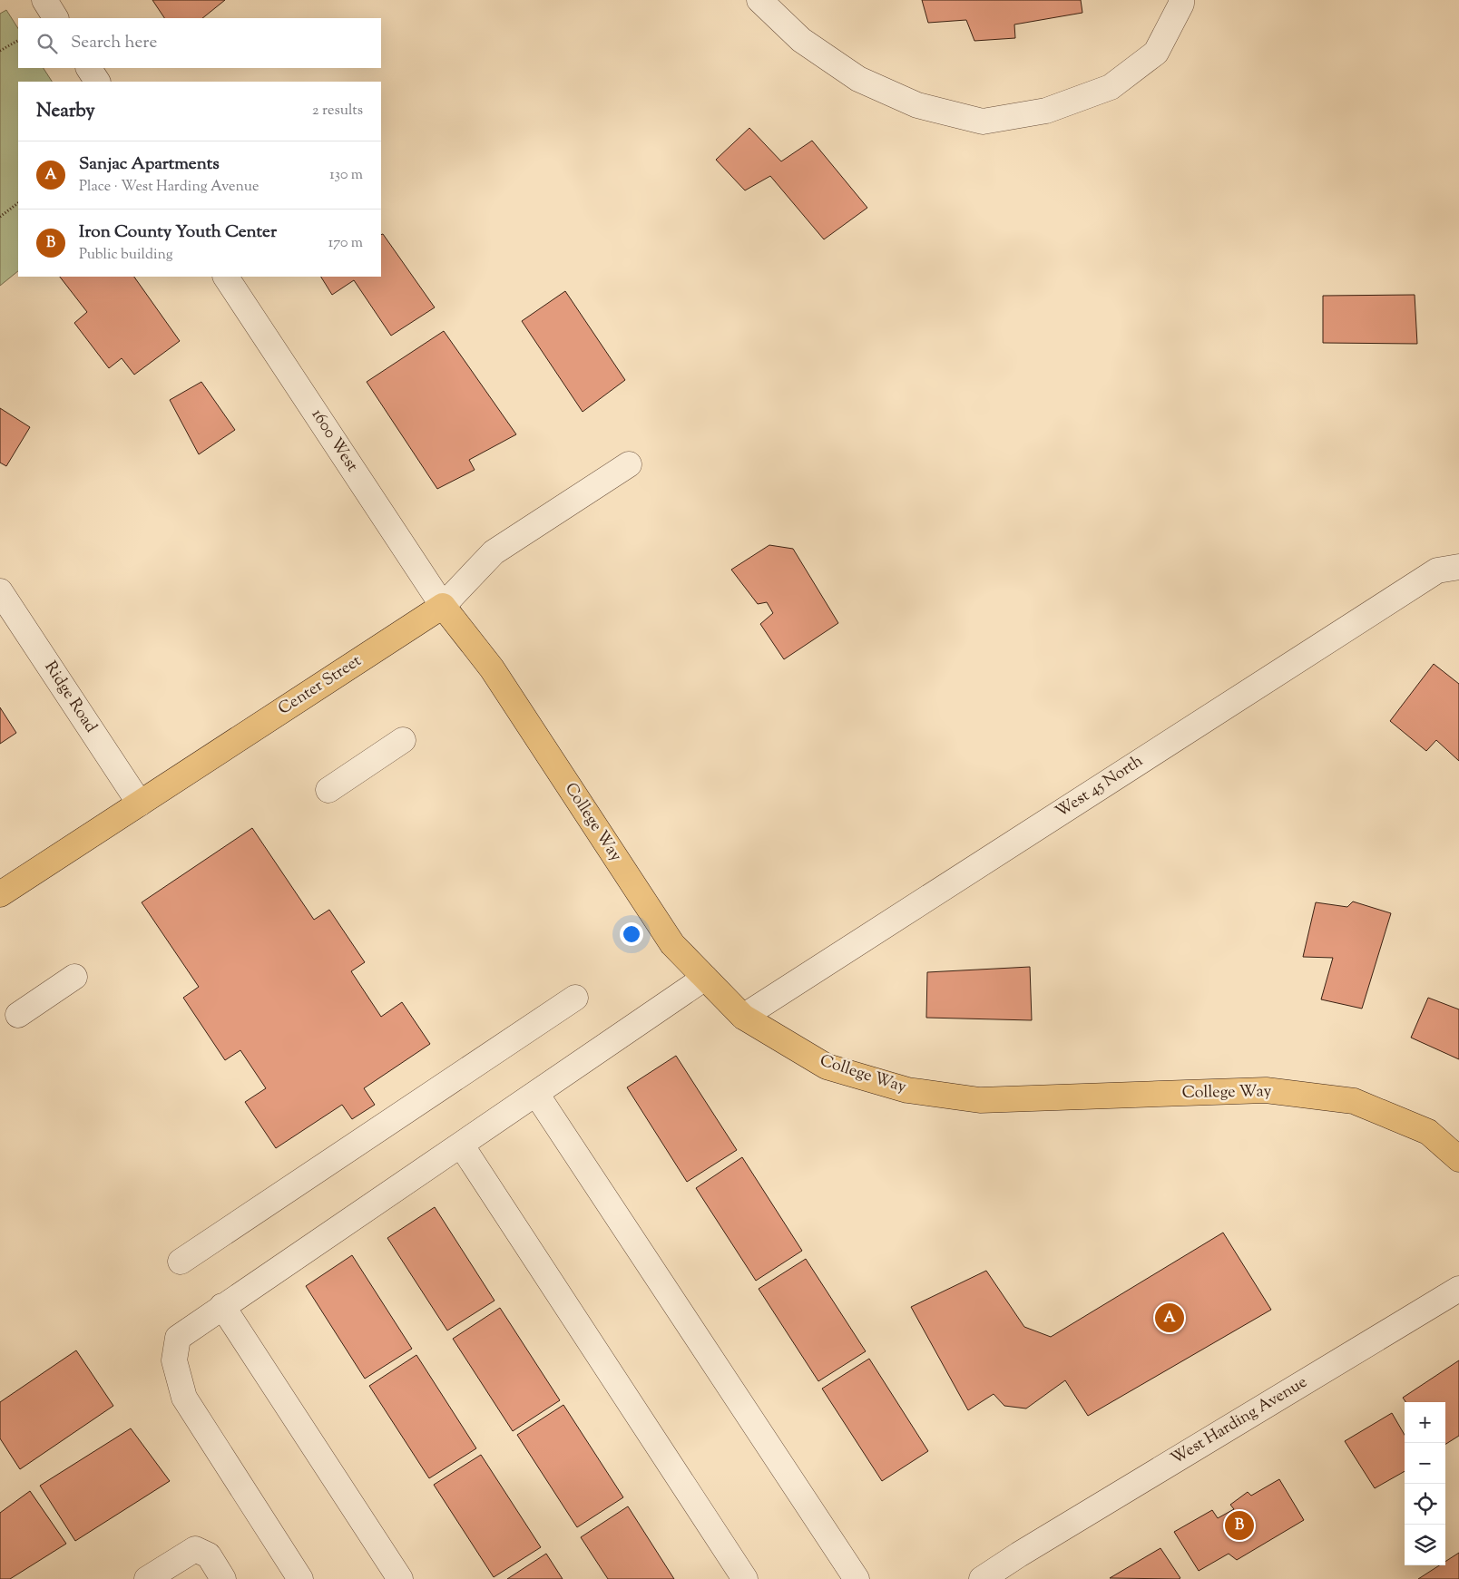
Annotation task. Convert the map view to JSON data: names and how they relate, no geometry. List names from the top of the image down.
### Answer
{
  "streets": {
    "main road": ["Center Street", "College Way"],
    "street": [
      "1600 West",
      "Ridge Road",
      "West 45 North",
      "West Harding Avenue"
    ]
  },
  "crossings": [
    ["1600 West", "Center Street"],
    ["1600 West", "College Way"],
    ["Center Street", "Ridge Road"],
    ["Center Street", "College Way"],
    ["West 45 North", "College Way"]
  ],
  "page": {
    "search": "Search here",
    "heading": ["Nearby", "2 results"],
    "list": [
      {
        "mark": "A",
        "name": "Sanjac Apartments",
        "note": "Place · West Harding Avenue",
        "value": "130 m"
      },
      {
        "mark": "B",
        "name": "Iron County Youth Center",
        "note": "Public building",
        "value": "170 m"
      }
    ],
    "pins": ["A", "B"],
    "map_buttons": ["+", "−"]
  }
}
